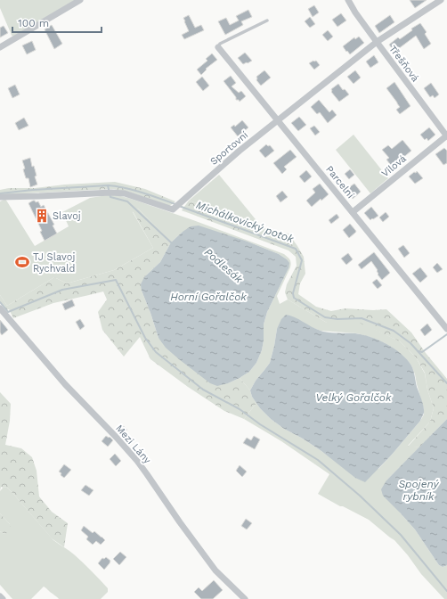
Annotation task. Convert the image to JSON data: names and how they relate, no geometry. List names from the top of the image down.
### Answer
{
  "streets": {
    "street": [
      "Třešňová",
      "Sportovní",
      "Vilová",
      "Parcelní",
      "Mezi Lány"
    ]
  },
  "crossings": [
    ["Třešňová", "Sportovní"],
    ["Třešňová", "Vilová"],
    ["Sportovní", "Parcelní"],
    ["Vilová", "Parcelní"]
  ],
  "water": [
    "Michálkovický potok",
    "Podlesák",
    "Horní Gořalčok",
    "Velký Gořalčok",
    "Spojený rybník"
  ],
  "places": {
    "building": ["Slavoj"],
    "sports": ["TJ Slavoj Rychvald"]
  },
  "scale_bar": "100 m"
}
